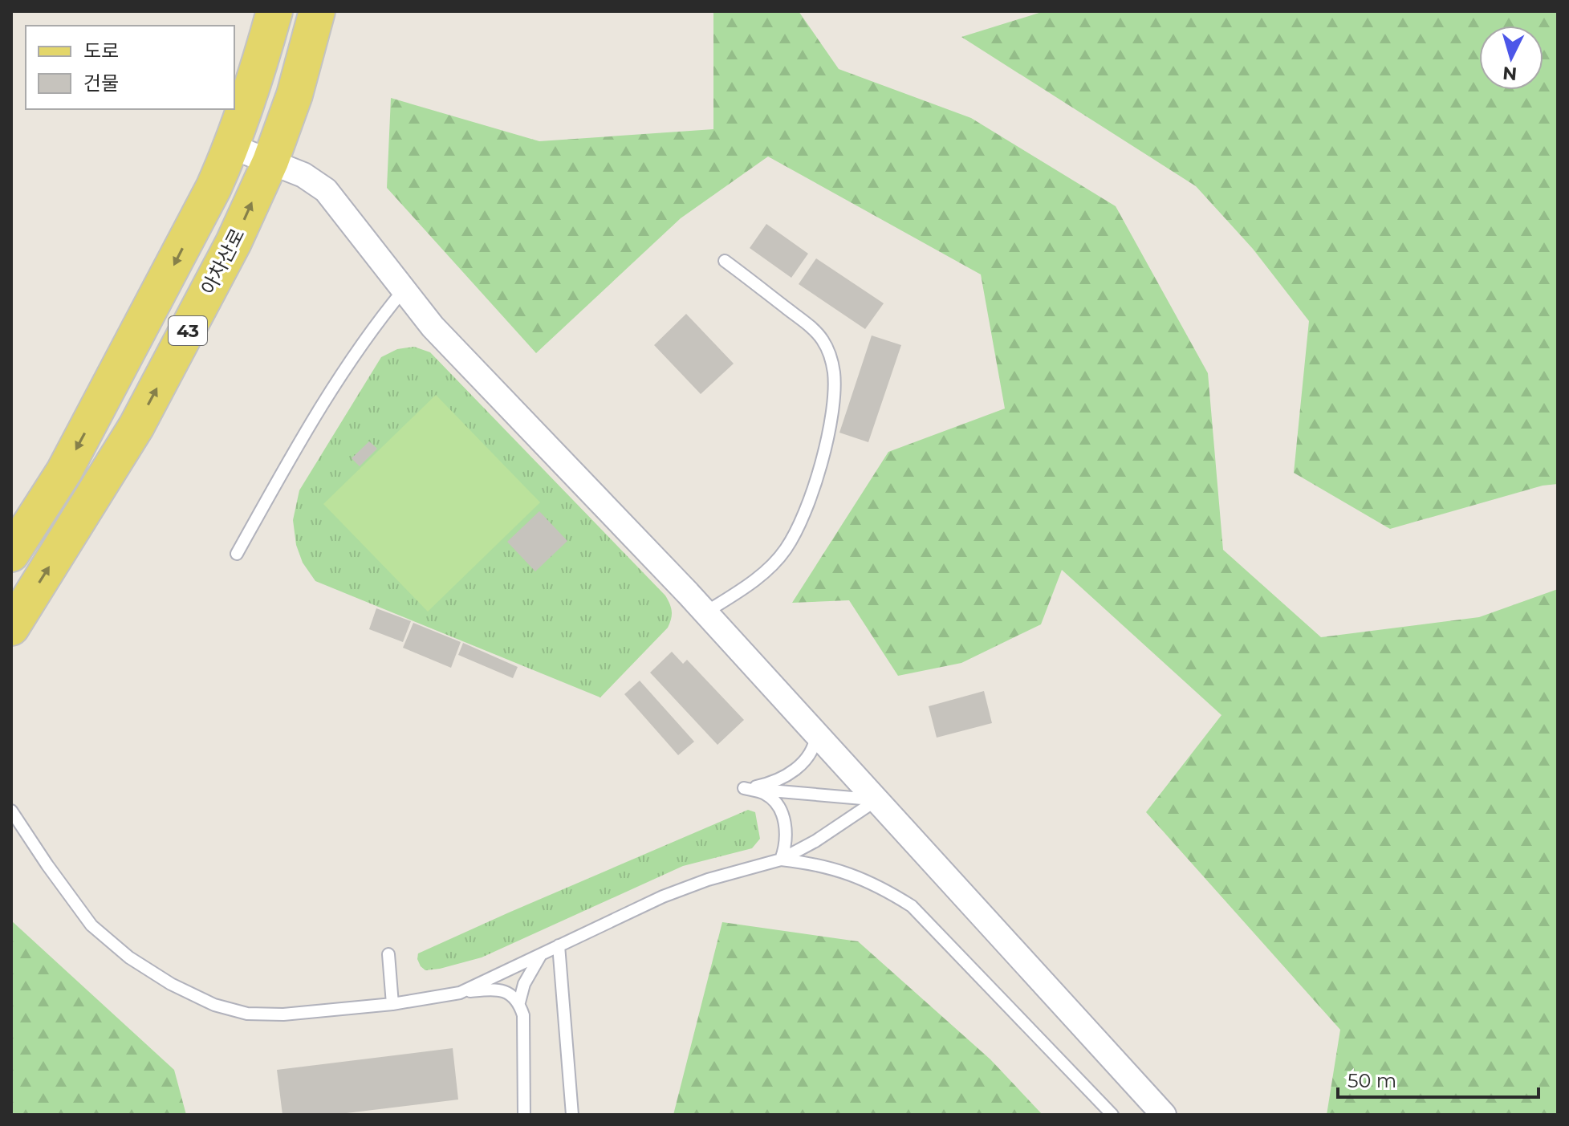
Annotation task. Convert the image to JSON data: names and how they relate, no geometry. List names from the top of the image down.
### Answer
{
  "streets": {
    "main road": ["아차산로", "43"]
  },
  "legend": ["도로", "건물"],
  "scale_bar": "50 m",
  "north": "bottom"
}
